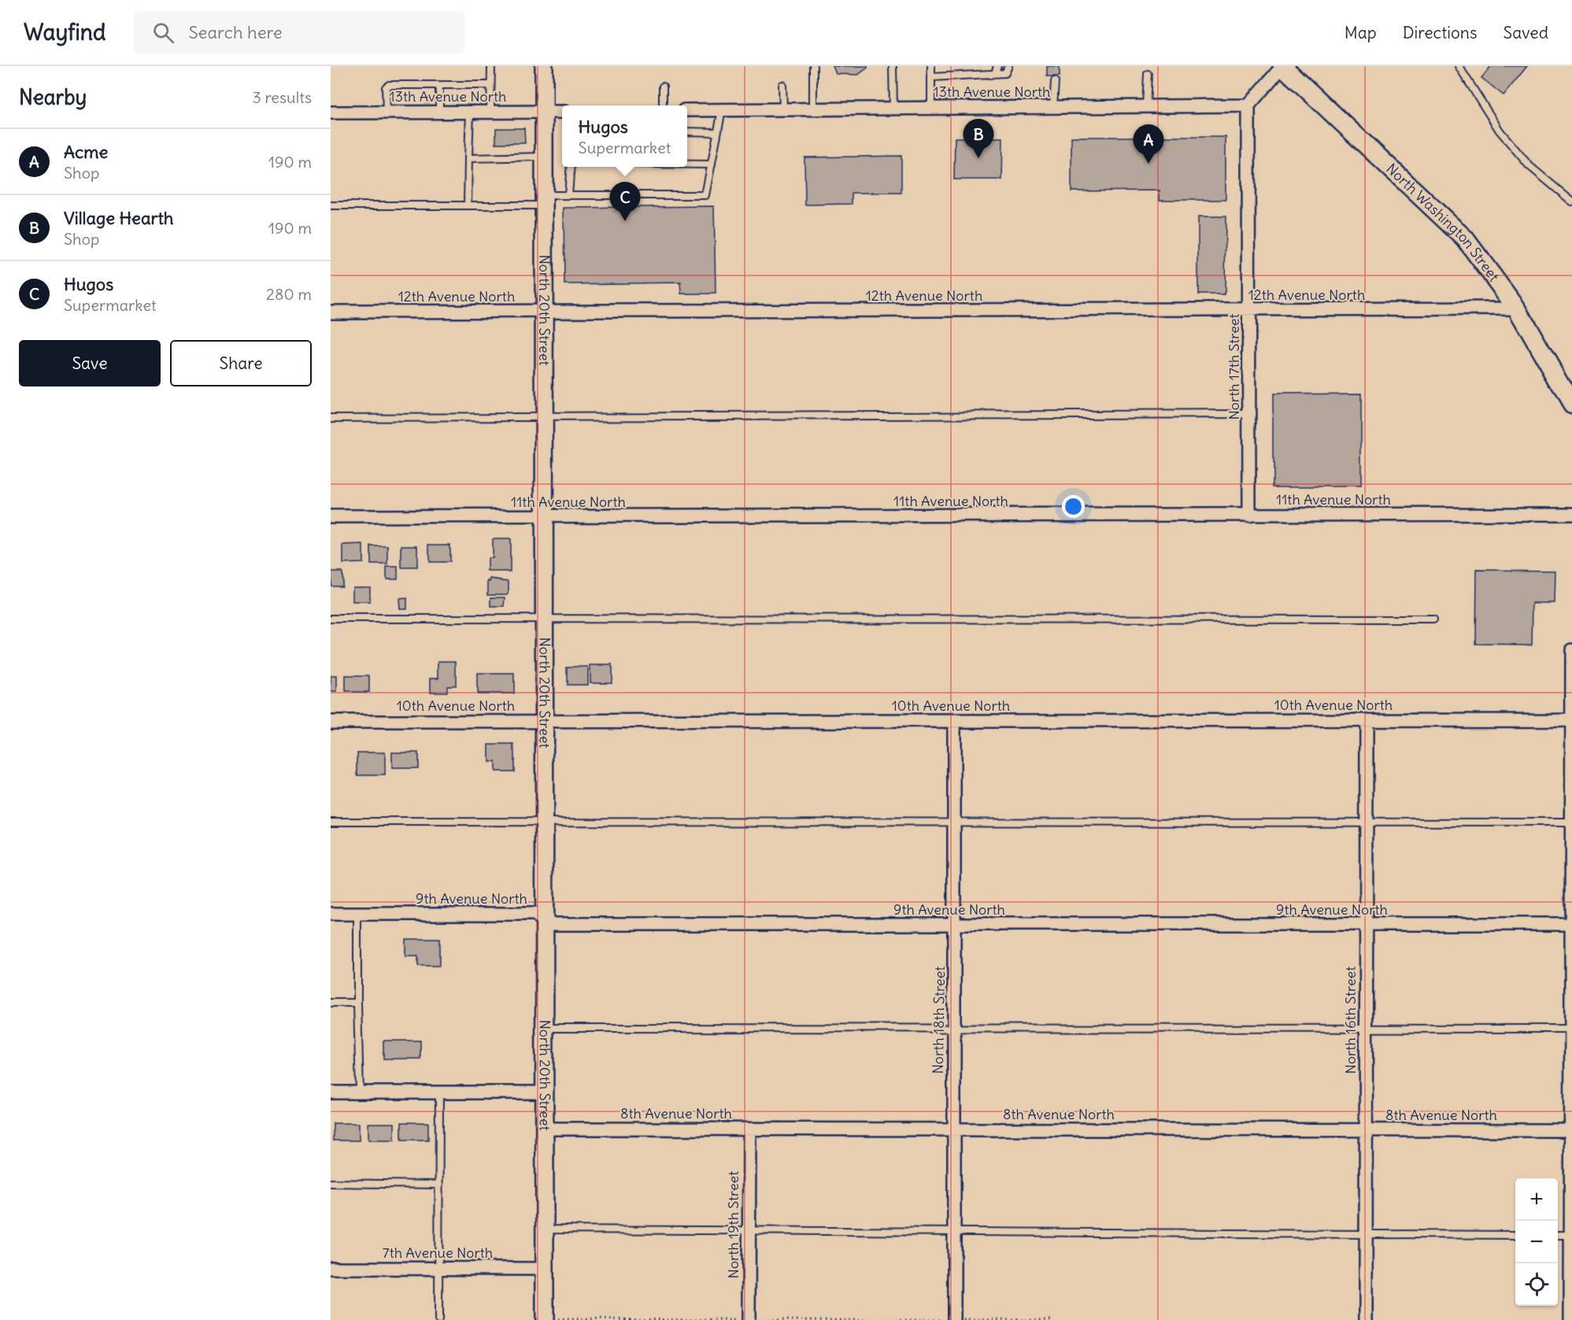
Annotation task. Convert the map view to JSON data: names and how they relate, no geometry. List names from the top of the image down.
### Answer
{
  "streets": {
    "main road": ["North Washington Street"],
    "street": [
      "13th Avenue North",
      "12th Avenue North",
      "North 20th Street",
      "North 17th Street",
      "11th Avenue North",
      "10th Avenue North",
      "9th Avenue North",
      "North 18th Street",
      "North 16th Street",
      "8th Avenue North",
      "North 19th Street",
      "7th Avenue North"
    ]
  },
  "crossings": [
    ["13th Avenue North", "North 20th Street"],
    ["13th Avenue North", "North 17th Street"],
    ["North Washington Street", "12th Avenue North"],
    ["12th Avenue North", "North 20th Street"],
    ["12th Avenue North", "North 17th Street"],
    ["North 20th Street", "11th Avenue North"],
    ["North 20th Street", "10th Avenue North"],
    ["North 20th Street", "9th Avenue North"],
    ["North 20th Street", "8th Avenue North"],
    ["North 20th Street", "7th Avenue North"],
    ["North 17th Street", "11th Avenue North"],
    ["10th Avenue North", "North 18th Street"],
    ["10th Avenue North", "North 16th Street"],
    ["9th Avenue North", "North 18th Street"],
    ["9th Avenue North", "North 16th Street"],
    ["North 18th Street", "8th Avenue North"],
    ["North 16th Street", "8th Avenue North"],
    ["8th Avenue North", "North 19th Street"]
  ],
  "page": {
    "header": "Wayfind",
    "search": "Search here",
    "nav": ["Map", "Directions", "Saved"],
    "heading": ["Nearby", "3 results"],
    "popup": ["Hugos", "Supermarket"],
    "pins": ["B", "A", "C"],
    "list": [
      {
        "mark": "A",
        "name": "Acme",
        "note": "Shop",
        "value": "190 m"
      },
      {
        "mark": "B",
        "name": "Village Hearth",
        "note": "Shop",
        "value": "190 m"
      },
      {
        "mark": "C",
        "name": "Hugos",
        "note": "Supermarket",
        "value": "280 m"
      }
    ],
    "buttons": ["Save", "Share"],
    "map_buttons": ["+", "−"]
  }
}
